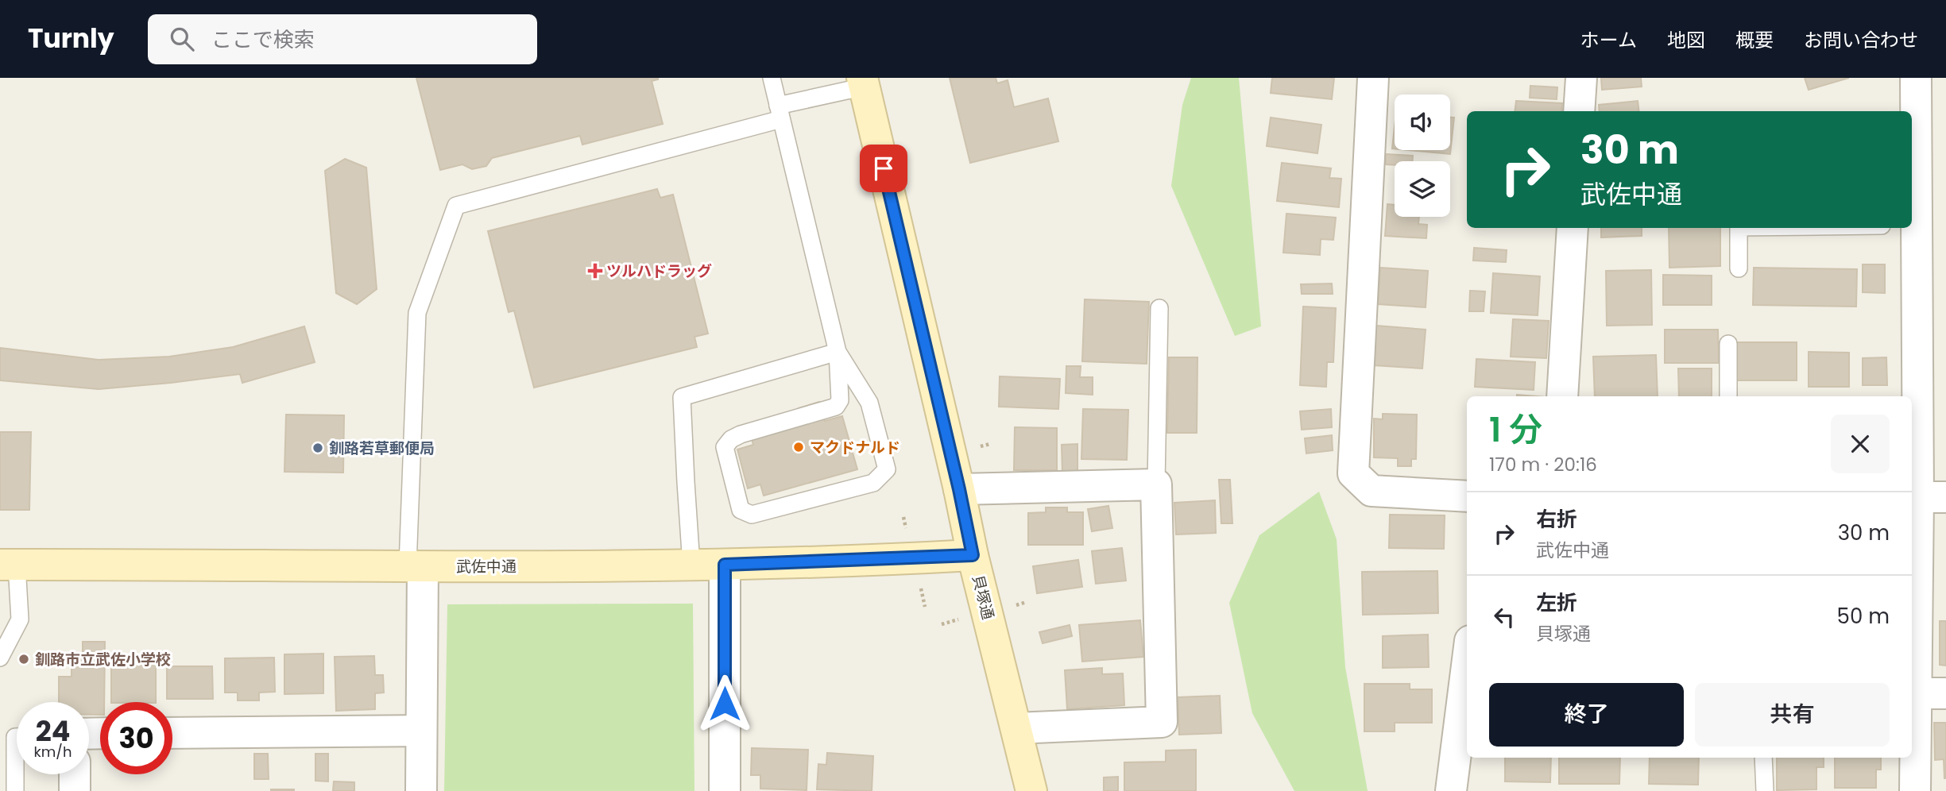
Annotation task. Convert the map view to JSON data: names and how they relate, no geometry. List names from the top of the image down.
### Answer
{
  "streets": {
    "street": ["武佐中通", "貝塚通"]
  },
  "crossings": [
    ["武佐中通", "貝塚通"]
  ],
  "places": {
    "health": ["ツルハドラッグ"],
    "other": ["マクドナルド", "釧路若草郵便局", "釧路市立武佐小学校"]
  },
  "page": {
    "header": "Turnly",
    "search": "ここで検索",
    "nav": [
      "ホーム",
      "地図",
      "概要",
      "お問い合わせ"
    ],
    "turn": ["30 m", "武佐中通"],
    "heading": ["1 分", "170 m · 20:16"],
    "list": [
      {
        "name": "右折",
        "note": "武佐中通",
        "value": "30 m"
      },
      {
        "name": "左折",
        "note": "貝塚通",
        "value": "50 m"
      }
    ],
    "buttons": ["終了", "共有"],
    "speed": "24 km/h",
    "limit": "30"
  }
}
